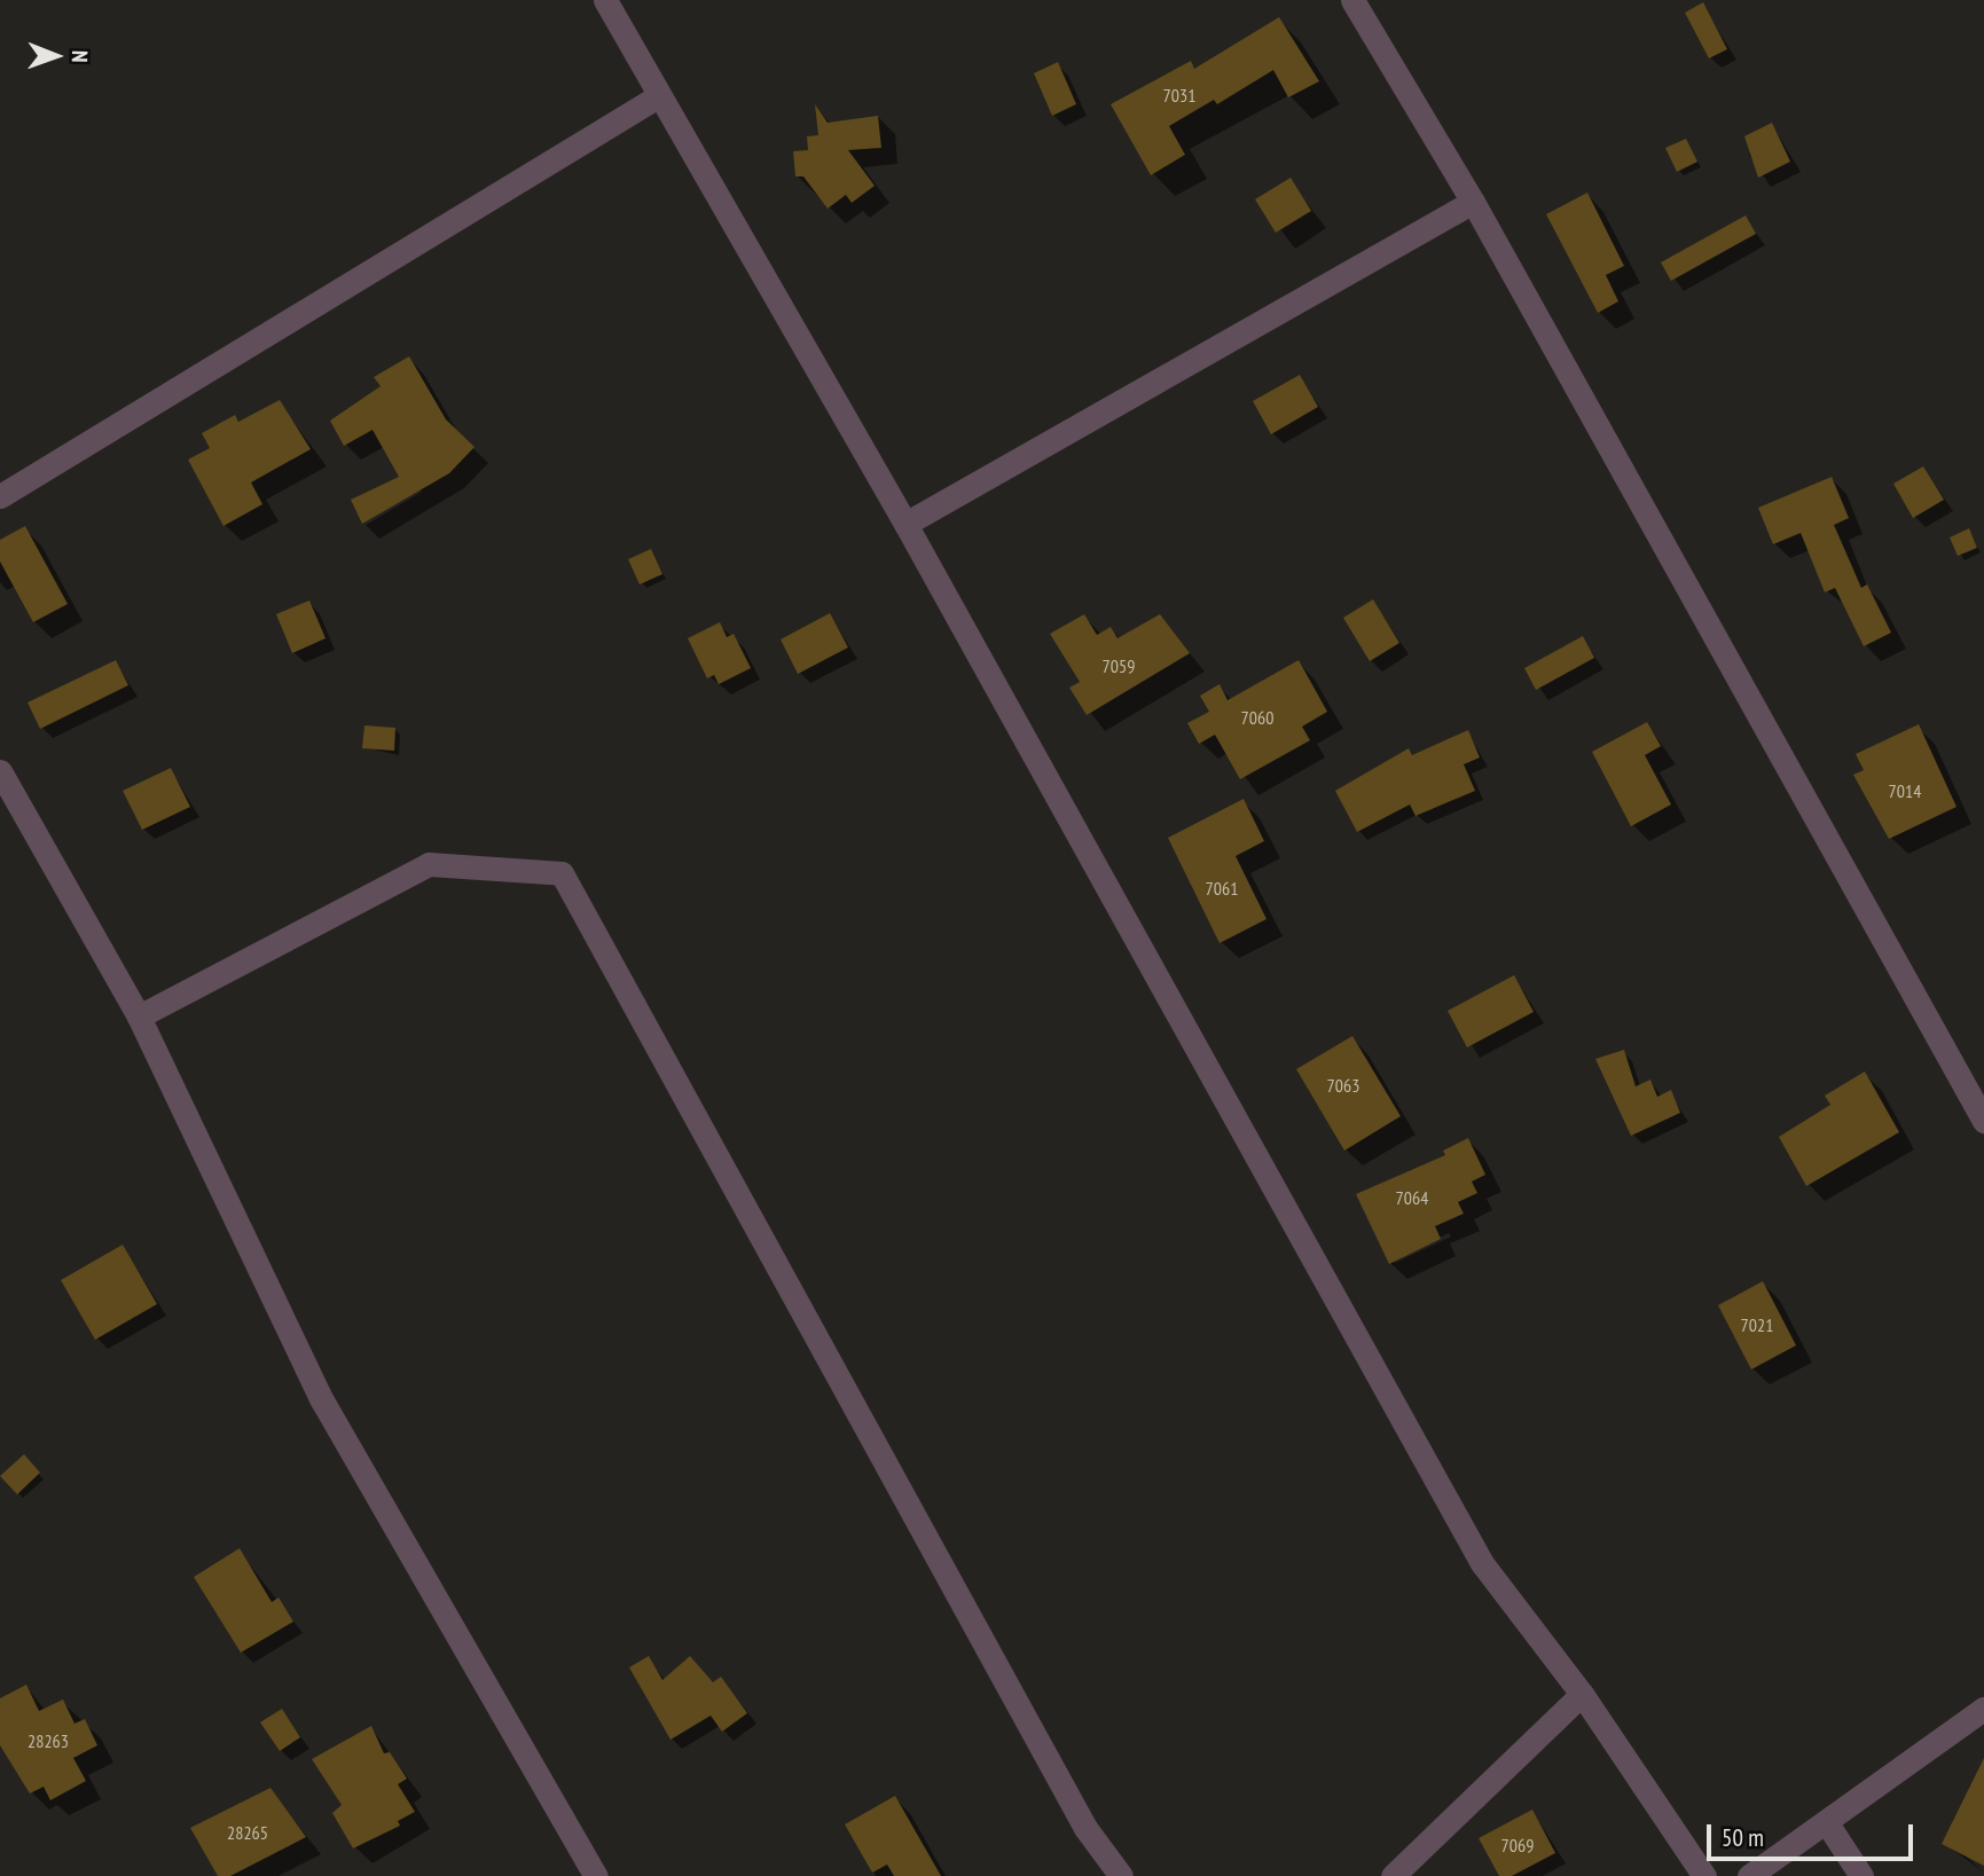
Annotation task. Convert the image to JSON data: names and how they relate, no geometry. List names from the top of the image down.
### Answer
{
  "house_numbers": [
    "7031",
    "7059",
    "7060",
    "7014",
    "7061",
    "7063",
    "7064",
    "7021",
    "28263",
    "28265",
    "7069"
  ],
  "scale_bar": "50 m",
  "north": "right"
}
